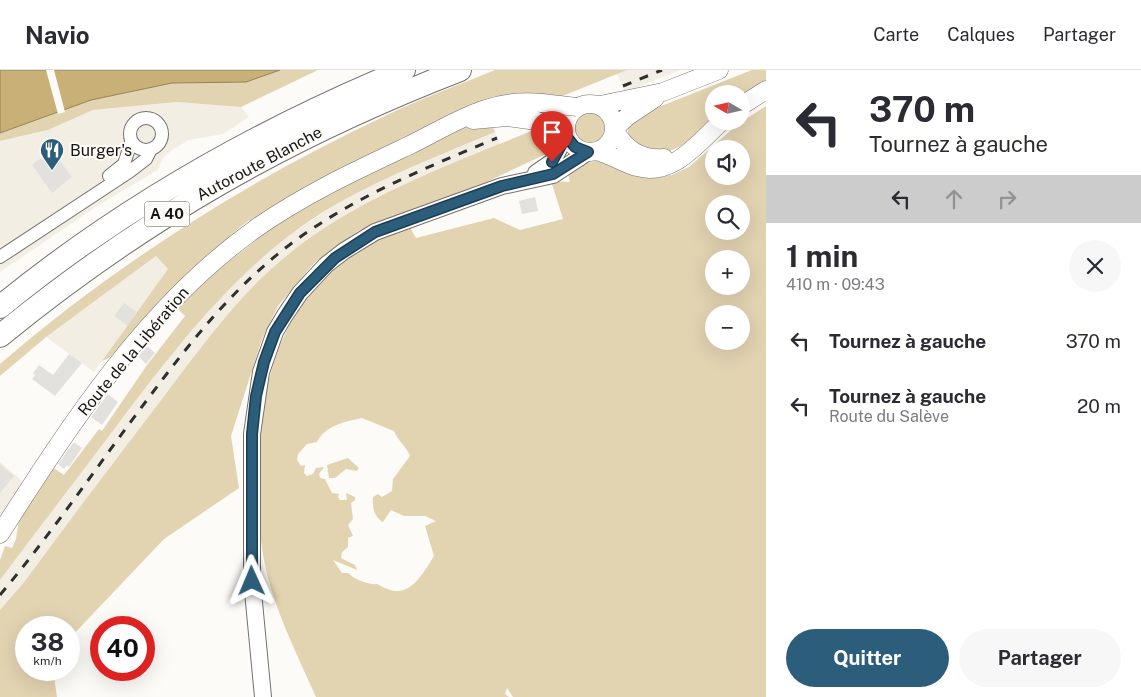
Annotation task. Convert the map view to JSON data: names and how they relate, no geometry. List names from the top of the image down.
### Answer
{
  "streets": {
    "highway": ["Autoroute Blanche", "A 40"],
    "main road": ["Route de la Libération"]
  },
  "places": {
    "restaurant": ["Burger's"]
  },
  "north": "left",
  "page": {
    "header": "Navio",
    "nav": ["Carte", "Calques", "Partager"],
    "turn": ["370 m", "Tournez à gauche"],
    "map_buttons": ["+", "−"],
    "heading": ["1 min", "410 m · 09:43"],
    "list": [
      {
        "name": "Tournez à gauche",
        "value": "370 m"
      },
      {
        "name": "Tournez à gauche",
        "note": "Route du Salève",
        "value": "20 m"
      }
    ],
    "speed": "38 km/h",
    "limit": "40",
    "buttons": ["Quitter", "Partager"]
  }
}
